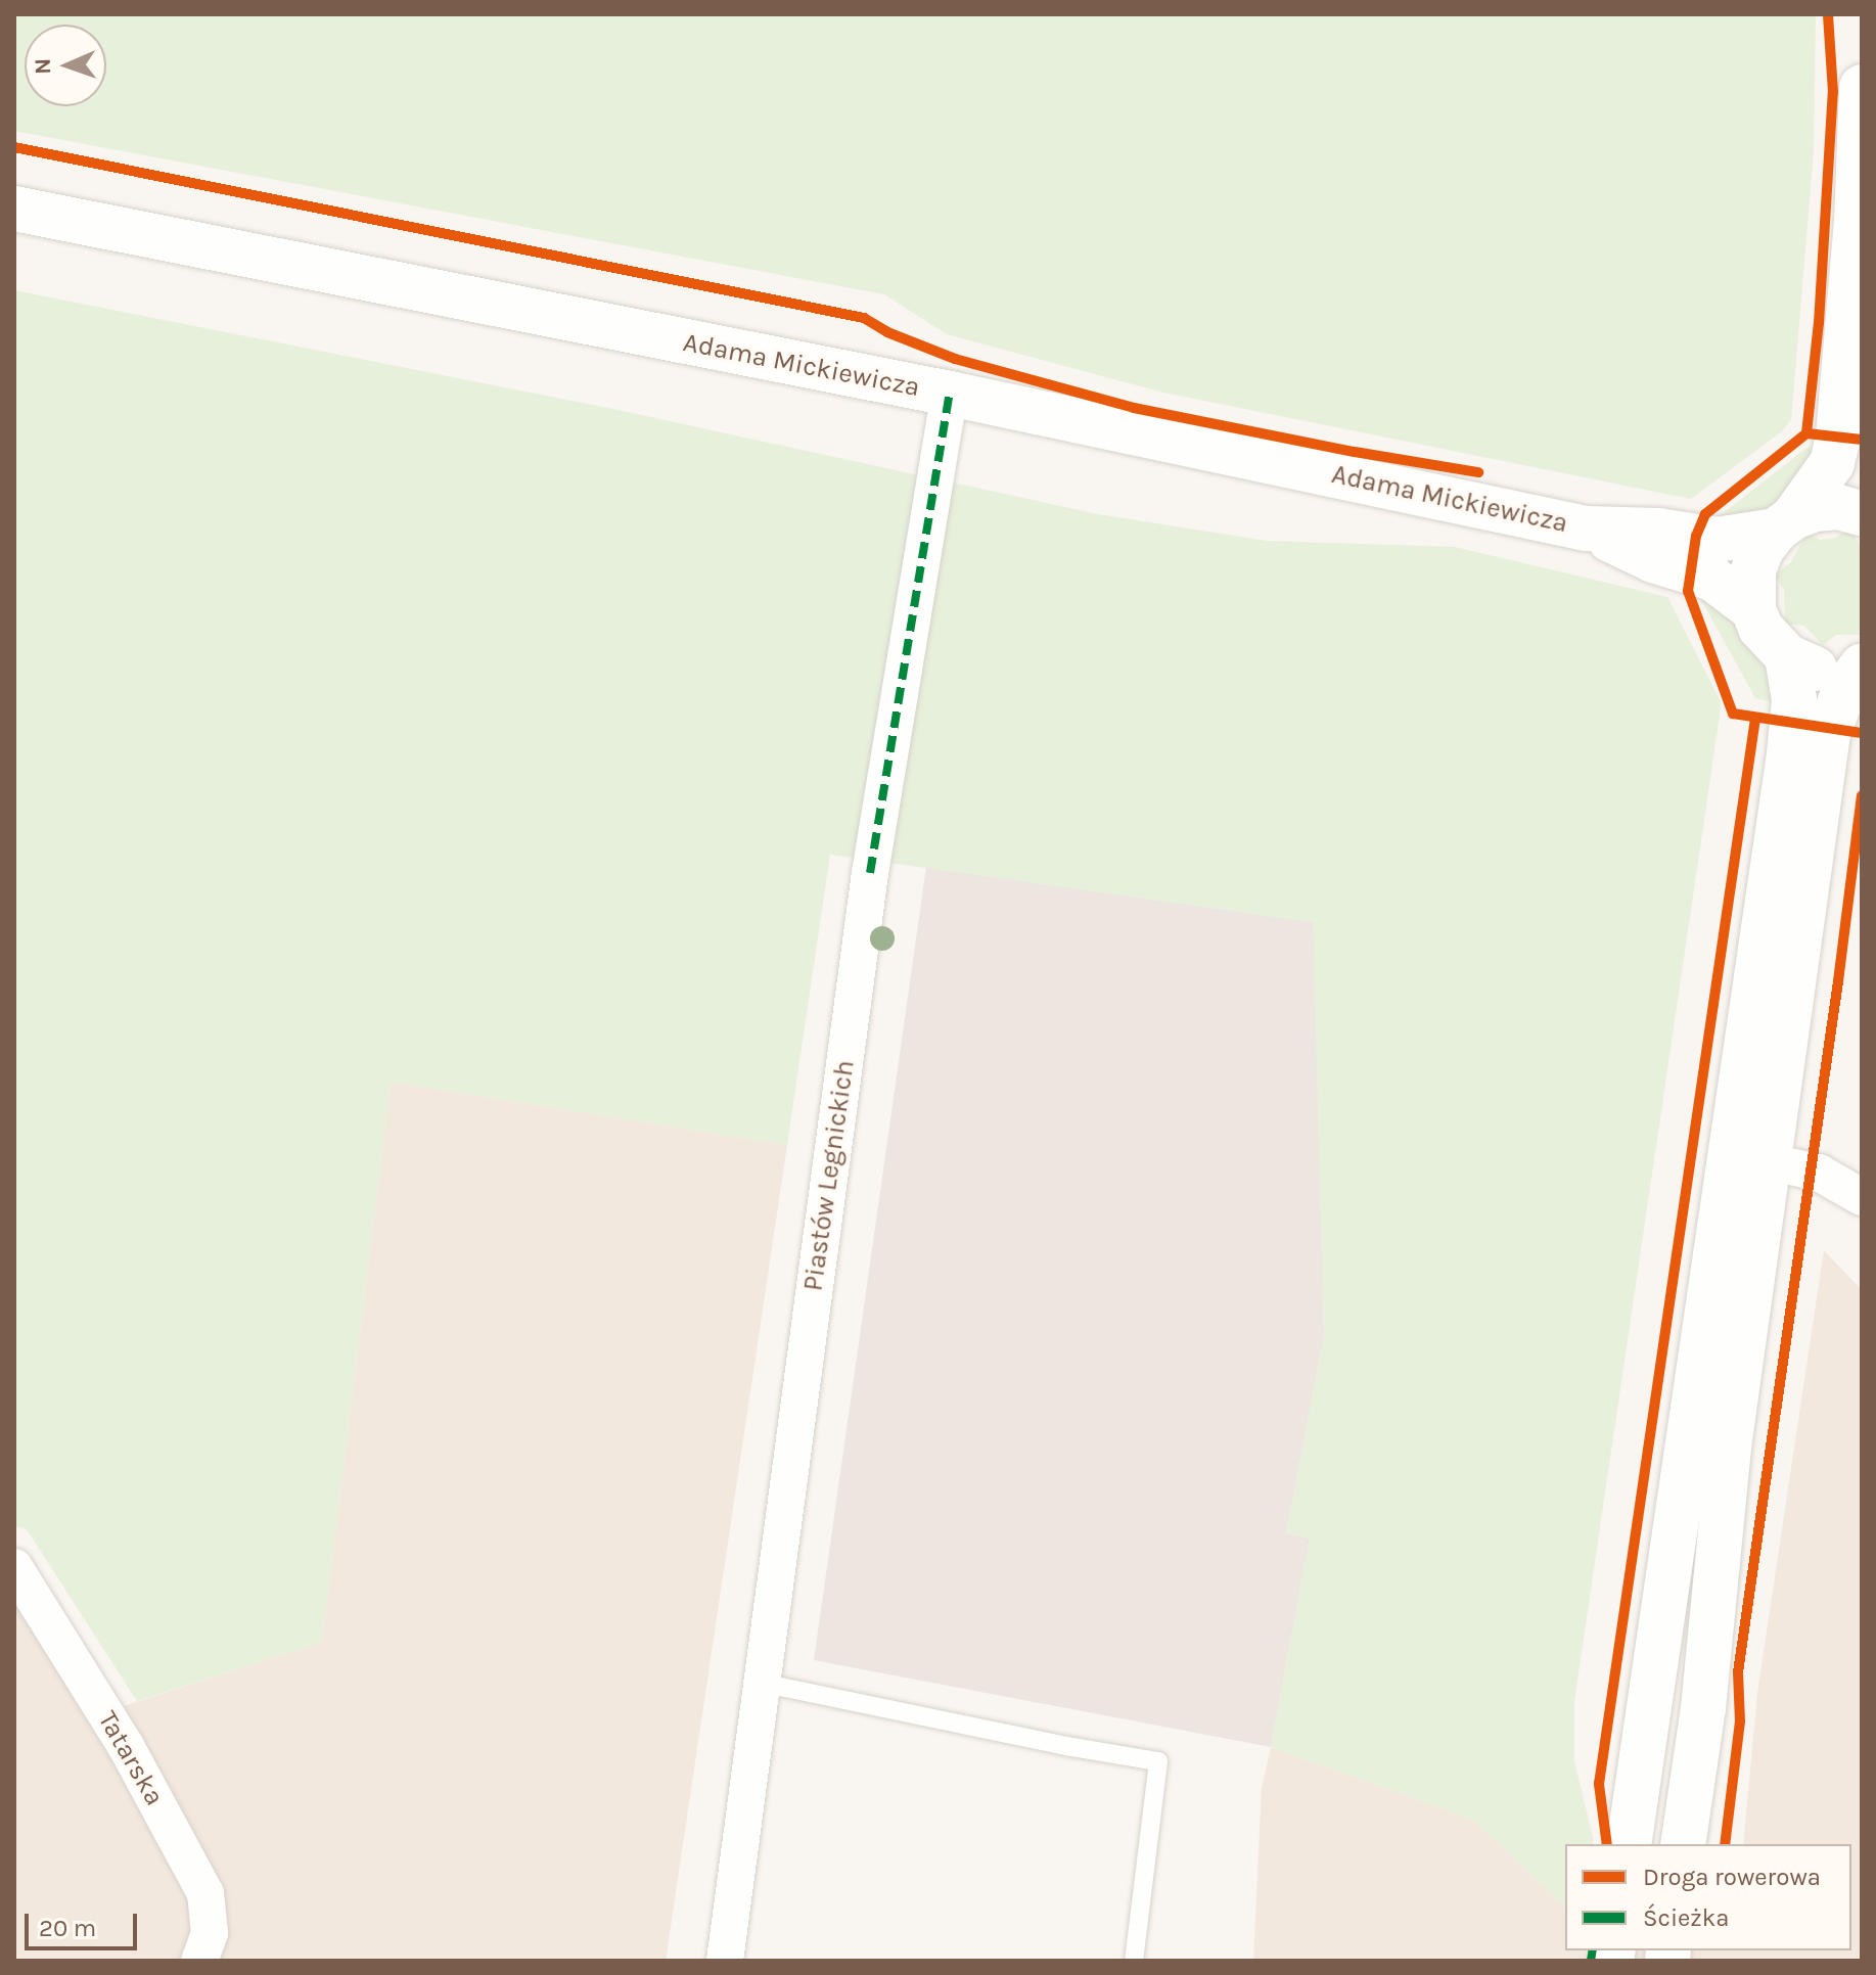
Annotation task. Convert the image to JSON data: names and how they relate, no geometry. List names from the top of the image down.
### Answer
{
  "streets": {
    "street": ["Adama Mickiewicza", "Piastów Legnickich", "Tatarska"]
  },
  "crossings": [
    ["Adama Mickiewicza", "Piastów Legnickich"]
  ],
  "legend": ["Droga rowerowa", "Ścieżka"],
  "scale_bar": "20 m",
  "north": "left"
}
